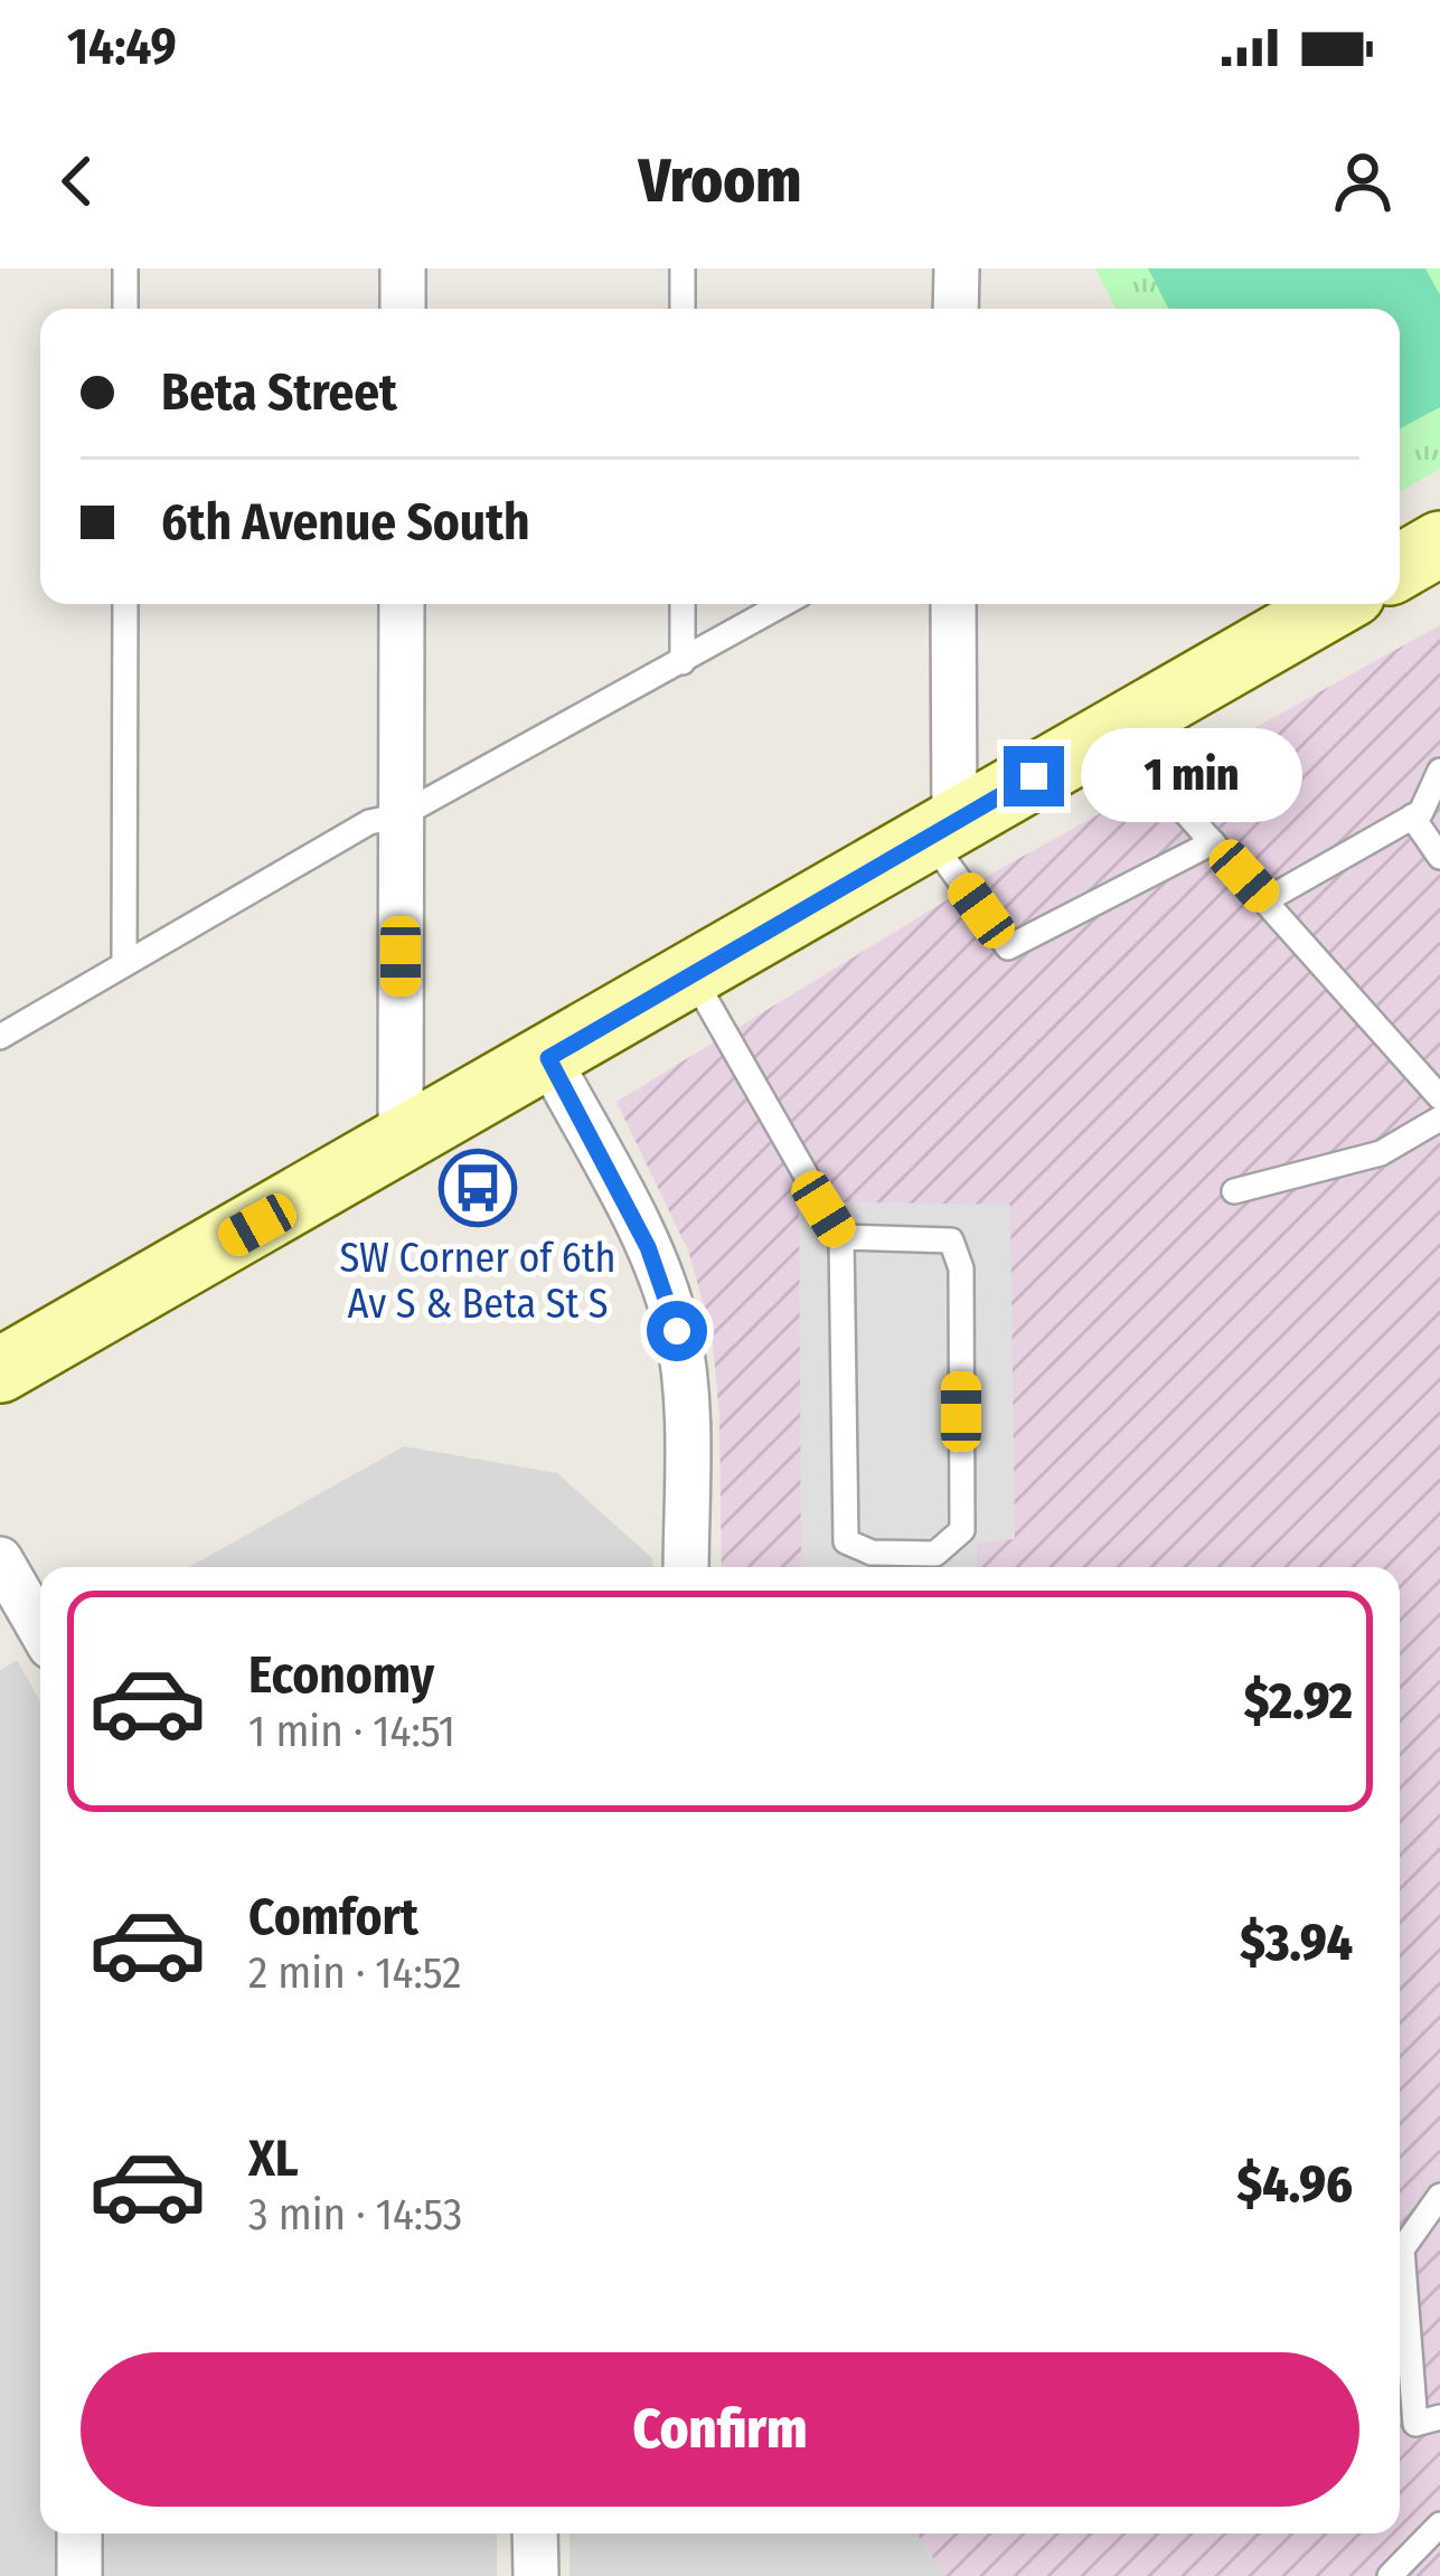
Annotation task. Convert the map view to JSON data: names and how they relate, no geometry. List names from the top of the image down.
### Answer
{
  "places": {
    "bus stop": ["SW Corner of 6th Av S & Beta St S"]
  },
  "page": {
    "status": "14:49",
    "header": "Vroom",
    "banner": ["Beta Street", "6th Avenue South"],
    "bubble": "1 min",
    "list": [
      {
        "name": "Economy",
        "note": "1 min · 14:51",
        "value": "$2.92"
      },
      {
        "name": "Comfort",
        "note": "2 min · 14:52",
        "value": "$3.94"
      },
      {
        "name": "XL",
        "note": "3 min · 14:53",
        "value": "$4.96"
      }
    ],
    "buttons": "Confirm"
  }
}
